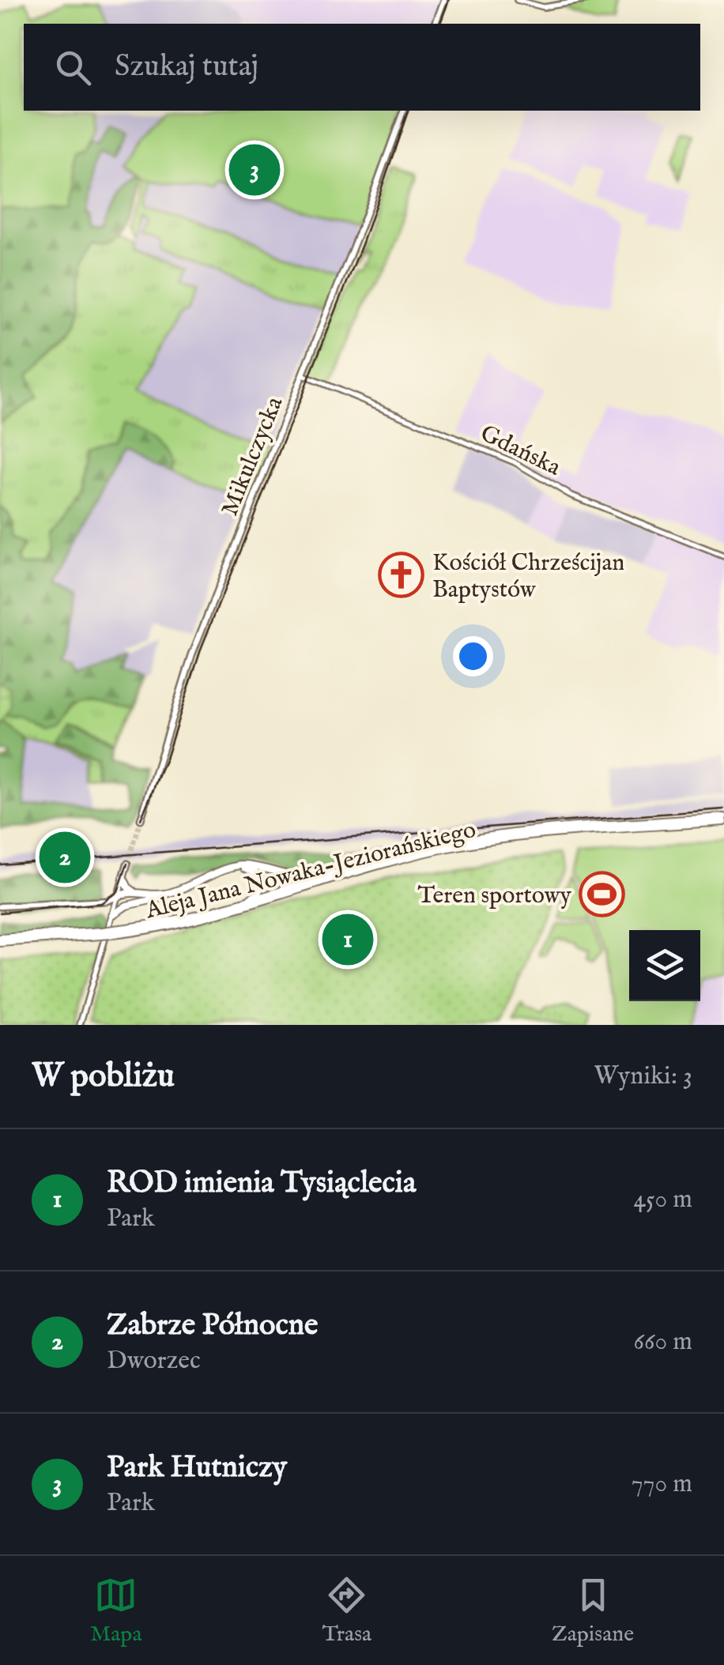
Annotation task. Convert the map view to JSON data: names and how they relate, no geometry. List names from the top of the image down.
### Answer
{
  "streets": {
    "main road": ["Mikulczycka", "Aleja Jana Nowaka-Jeziorańskiego"],
    "street": ["Gdańska"]
  },
  "crossings": [
    ["Gdańska", "Mikulczycka"]
  ],
  "places": {
    "church": ["Kościół Chrześcijan Baptystów"],
    "sports": ["Teren sportowy"]
  },
  "page": {
    "search": "Szukaj tutaj",
    "pins": ["3", "2", "1"],
    "heading": ["W pobliżu", "Wyniki: 3"],
    "list": [
      {
        "mark": "1",
        "name": "ROD imienia Tysiąclecia",
        "note": "Park",
        "value": "450 m"
      },
      {
        "mark": "2",
        "name": "Zabrze Północne",
        "note": "Dworzec",
        "value": "660 m"
      },
      {
        "mark": "3",
        "name": "Park Hutniczy",
        "note": "Park",
        "value": "770 m"
      }
    ],
    "nav": ["Mapa", "Trasa", "Zapisane"]
  }
}
